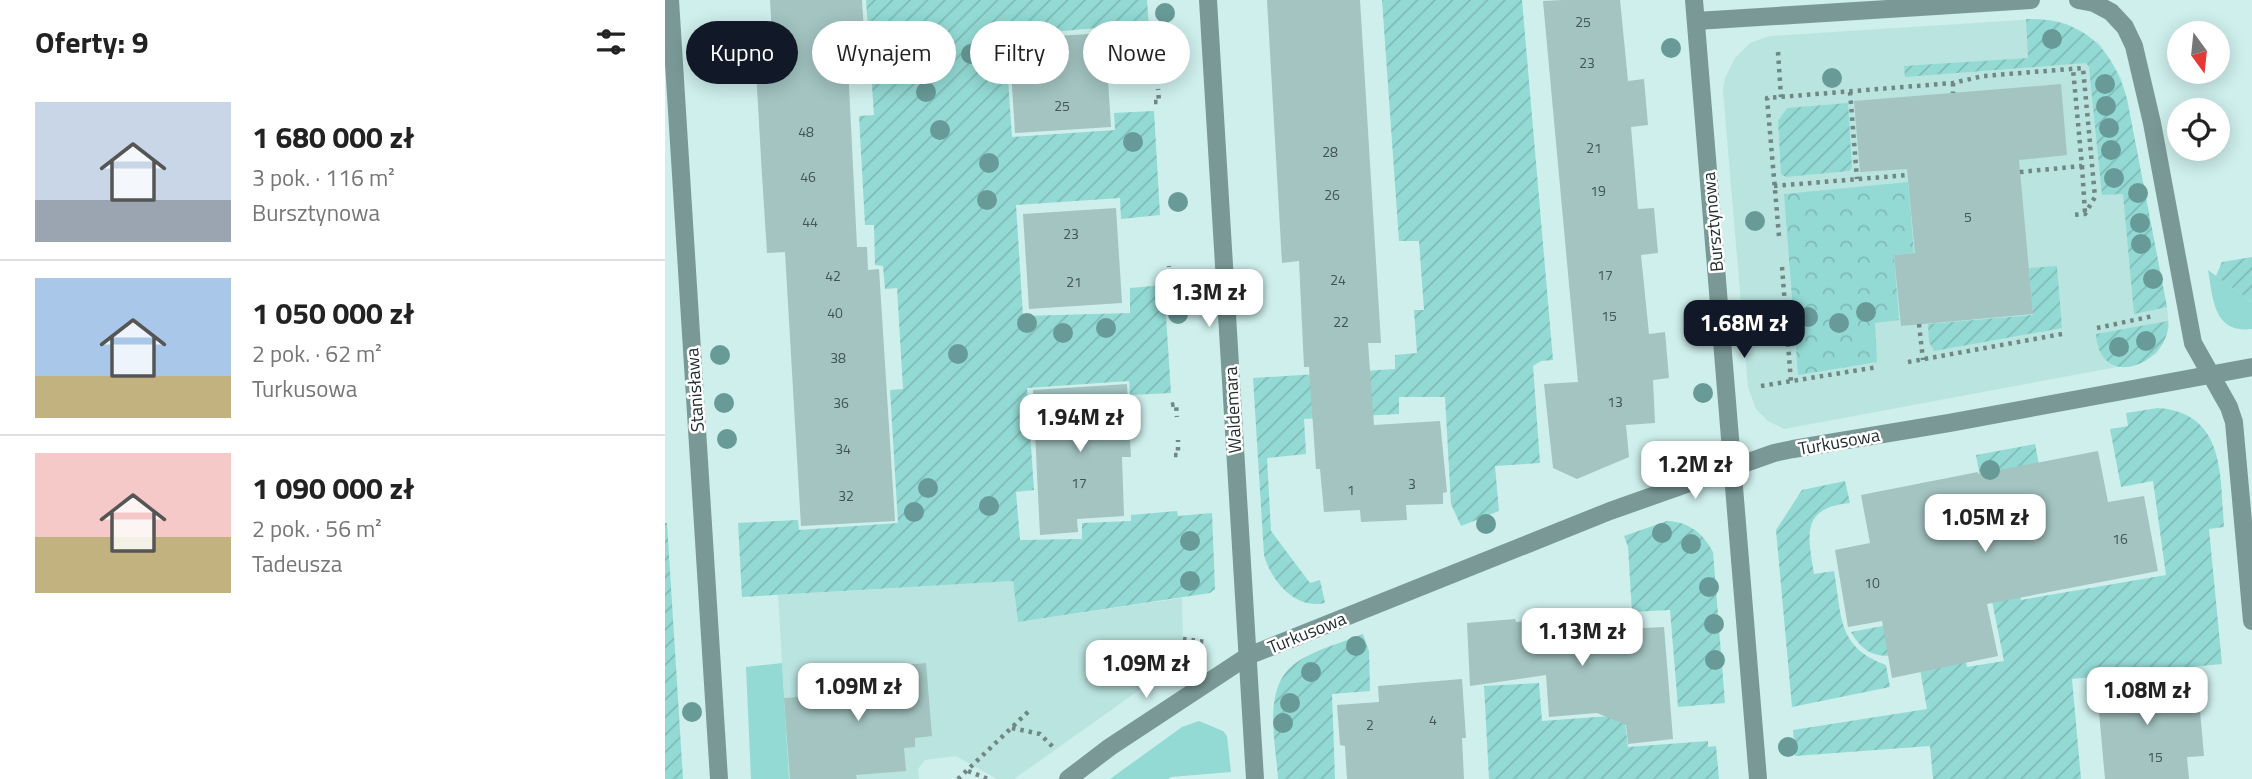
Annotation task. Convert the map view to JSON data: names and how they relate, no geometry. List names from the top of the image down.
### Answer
{
  "streets": {
    "street": [
      "Bursztynowa",
      "Stanisława",
      "Waldemara",
      "Turkusowa"
    ]
  },
  "crossings": [
    ["Bursztynowa", "Turkusowa"],
    ["Waldemara", "Turkusowa"]
  ],
  "house_numbers": [
    "25",
    "23",
    "25",
    "48",
    "21",
    "28",
    "46",
    "19",
    "26",
    "5",
    "44",
    "23",
    "17",
    "42",
    "24",
    "21",
    "40",
    "15",
    "22",
    "38",
    "13",
    "36",
    "34",
    "17",
    "3",
    "1",
    "32",
    "16",
    "10",
    "4",
    "2",
    "15"
  ],
  "north": "bottom",
  "page": {
    "heading": "Oferty: 9",
    "chip": [
      "Kupno",
      "Wynajem",
      "Filtry",
      "Nowe"
    ],
    "list": [
      {
        "name": "1 680 000 zł",
        "note": "3 pok. · 116 m² · Bursztynowa"
      },
      {
        "name": "1 050 000 zł",
        "note": "2 pok. · 62 m² · Turkusowa"
      },
      {
        "name": "1 090 000 zł",
        "note": "2 pok. · 56 m² · Tadeusza"
      }
    ],
    "price": [
      "1.3M zł",
      "1.68M zł",
      "1.94M zł",
      "1.2M zł",
      "1.05M zł",
      "1.13M zł",
      "1.09M zł",
      "1.09M zł",
      "1.08M zł"
    ]
  }
}
